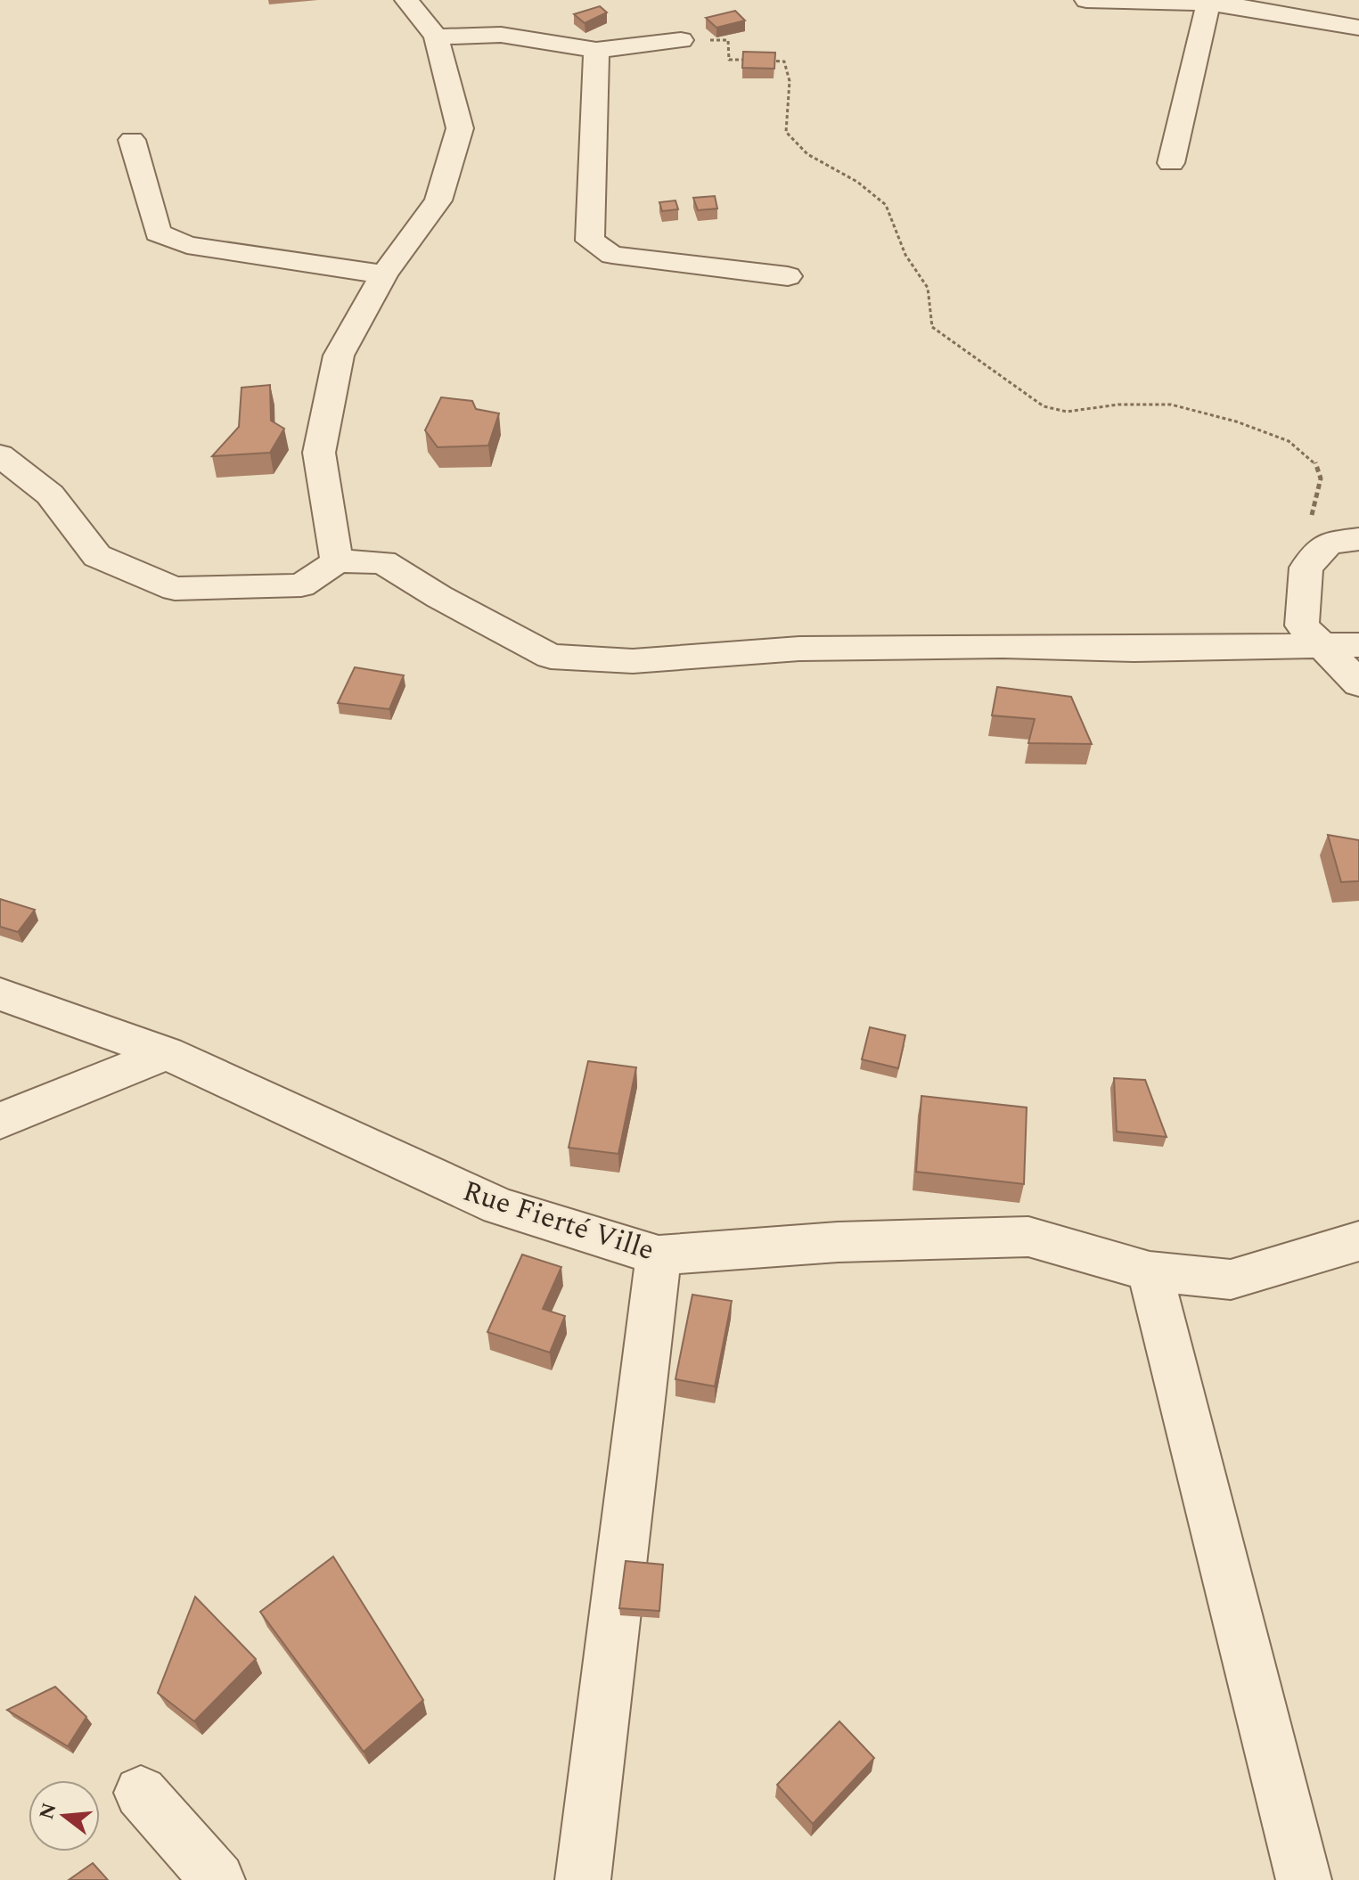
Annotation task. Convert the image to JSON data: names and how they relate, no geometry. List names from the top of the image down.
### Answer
{
  "streets": {
    "street": ["Rue Fierté Ville"]
  },
  "north": "left"
}
